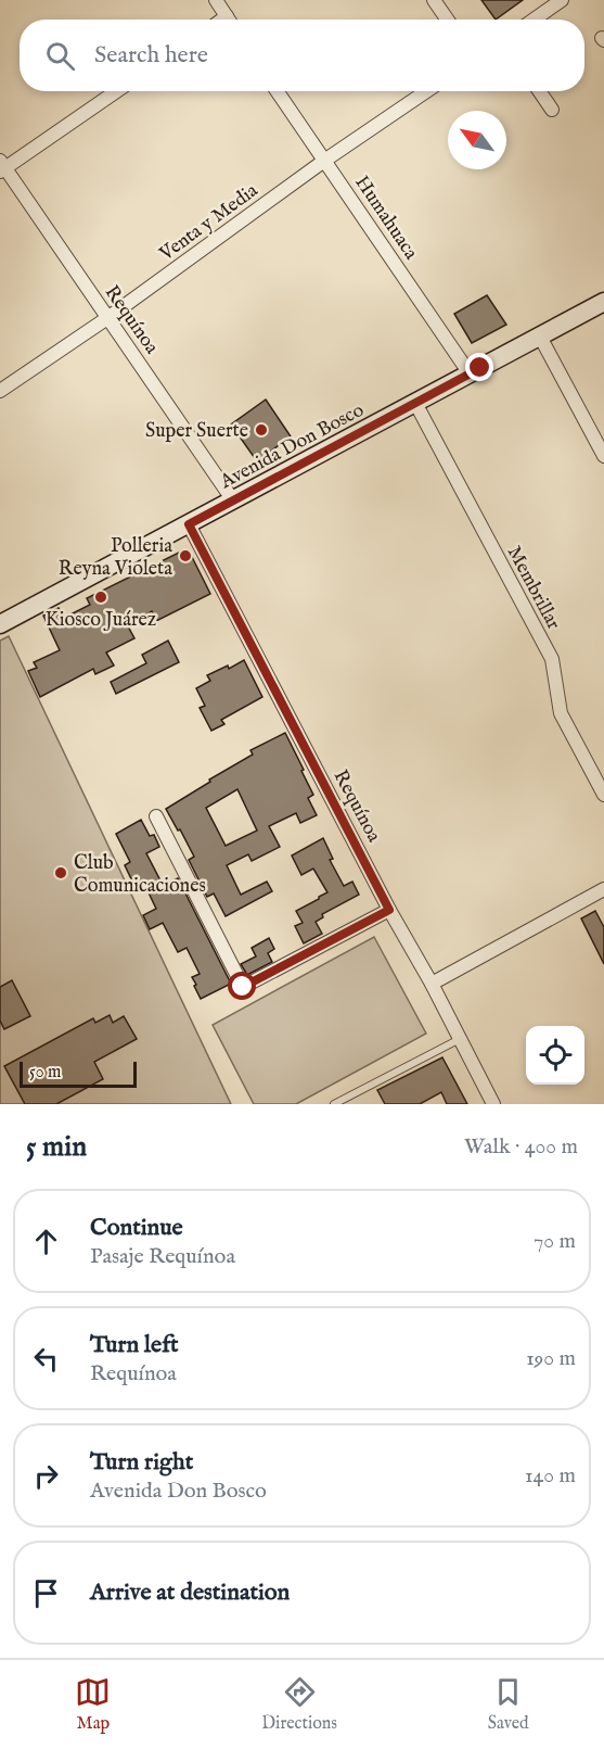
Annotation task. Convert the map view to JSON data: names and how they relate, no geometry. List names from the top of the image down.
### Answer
{
  "streets": {
    "main road": ["Avenida Don Bosco"],
    "street": [
      "Humahuaca",
      "Venta y Media",
      "Requínoa",
      "Membrillar"
    ]
  },
  "crossings": [
    ["Humahuaca", "Venta y Media"],
    ["Humahuaca", "Avenida Don Bosco"],
    ["Venta y Media", "Requínoa"],
    ["Requínoa", "Avenida Don Bosco"],
    ["Avenida Don Bosco", "Membrillar"]
  ],
  "places": [
    "Super Suerte",
    "Polleria Reyna Violeta",
    "Kiosco Juárez",
    "Club Comunicaciones"
  ],
  "scale_bar": "50 m",
  "north": "top left",
  "page": {
    "search": "Search here",
    "scale": "50 m",
    "heading": ["5 min", "Walk · 400 m"],
    "list": [
      ["Continue", "Pasaje Requínoa", "70 m"],
      ["Turn left", "Requínoa", "190 m"],
      ["Turn right", "Avenida Don Bosco", "140 m"],
      "Arrive at destination"
    ],
    "nav": ["Map", "Directions", "Saved"]
  }
}
